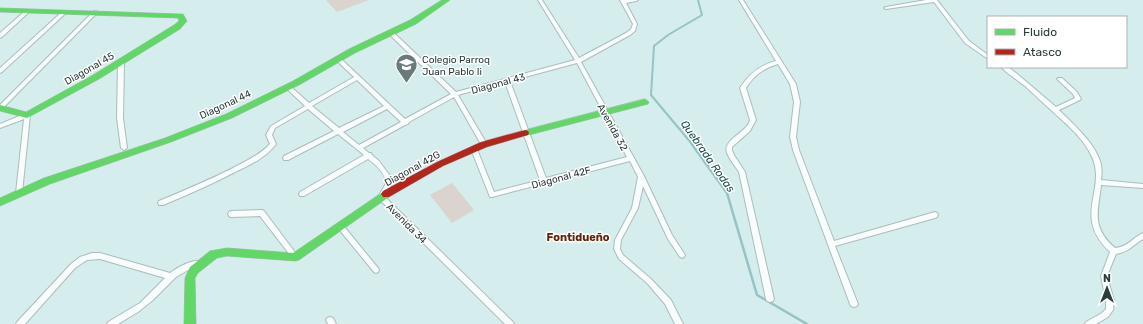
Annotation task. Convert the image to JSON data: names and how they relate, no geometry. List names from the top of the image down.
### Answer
{
  "streets": {
    "street": [
      "Diagonal 45",
      "Diagonal 43",
      "Diagonal 44",
      "Avenida 32",
      "Diagonal 42G",
      "Diagonal 42F",
      "Avenida 34"
    ]
  },
  "crossings": [
    ["Diagonal 43", "Avenida 32"],
    ["Diagonal 43", "Avenida 34"],
    ["Diagonal 44", "Avenida 34"],
    ["Avenida 32", "Diagonal 42G"],
    ["Avenida 32", "Diagonal 42F"],
    ["Diagonal 42G", "Diagonal 42F"],
    ["Diagonal 42G", "Avenida 34"]
  ],
  "districts": ["Fontidueño"],
  "water": ["Quebrada Rodas"],
  "places": {
    "school or university": ["Colegio Parroq Juan Pablo Ii"]
  },
  "legend": ["Fluido", "Atasco"],
  "north": "top"
}
